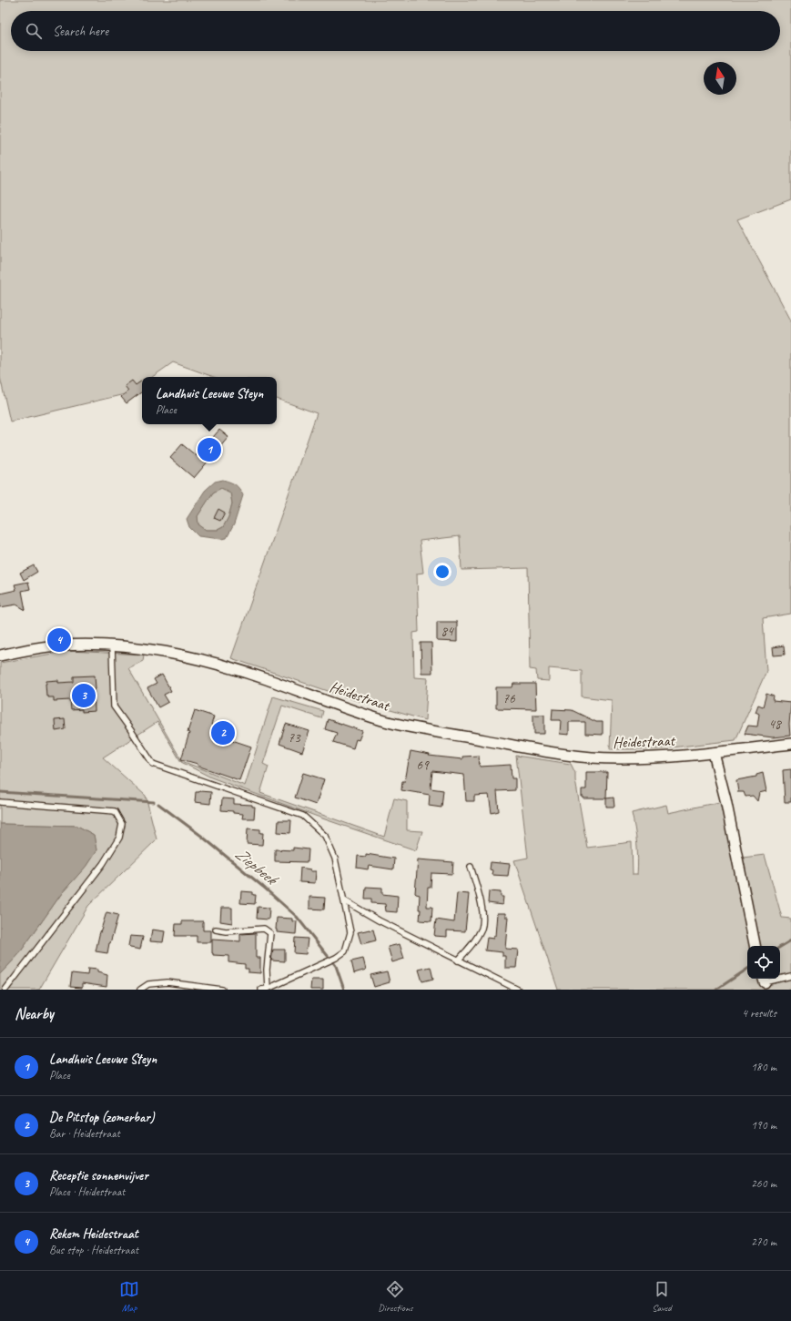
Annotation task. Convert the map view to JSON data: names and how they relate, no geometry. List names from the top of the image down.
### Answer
{
  "streets": {
    "street": ["Heidestraat"]
  },
  "water": ["Ziepbeek"],
  "house_numbers": [
    "84",
    "76",
    "48",
    "73",
    "69"
  ],
  "north": "top",
  "page": {
    "search": "Search here",
    "popup": ["Landhuis Leeuwe Steyn", "Place"],
    "pins": [
      "1",
      "4",
      "3",
      "2"
    ],
    "heading": ["Nearby", "4 results"],
    "list": [
      {
        "mark": "1",
        "name": "Landhuis Leeuwe Steyn",
        "note": "Place",
        "value": "180 m"
      },
      {
        "mark": "2",
        "name": "De Pitstop (zomerbar)",
        "note": "Bar · Heidestraat",
        "value": "190 m"
      },
      {
        "mark": "3",
        "name": "Receptie sonnenvijver",
        "note": "Place · Heidestraat",
        "value": "260 m"
      },
      {
        "mark": "4",
        "name": "Rekem Heidestraat",
        "note": "Bus stop · Heidestraat",
        "value": "270 m"
      }
    ],
    "nav": ["Map", "Directions", "Saved"]
  }
}
